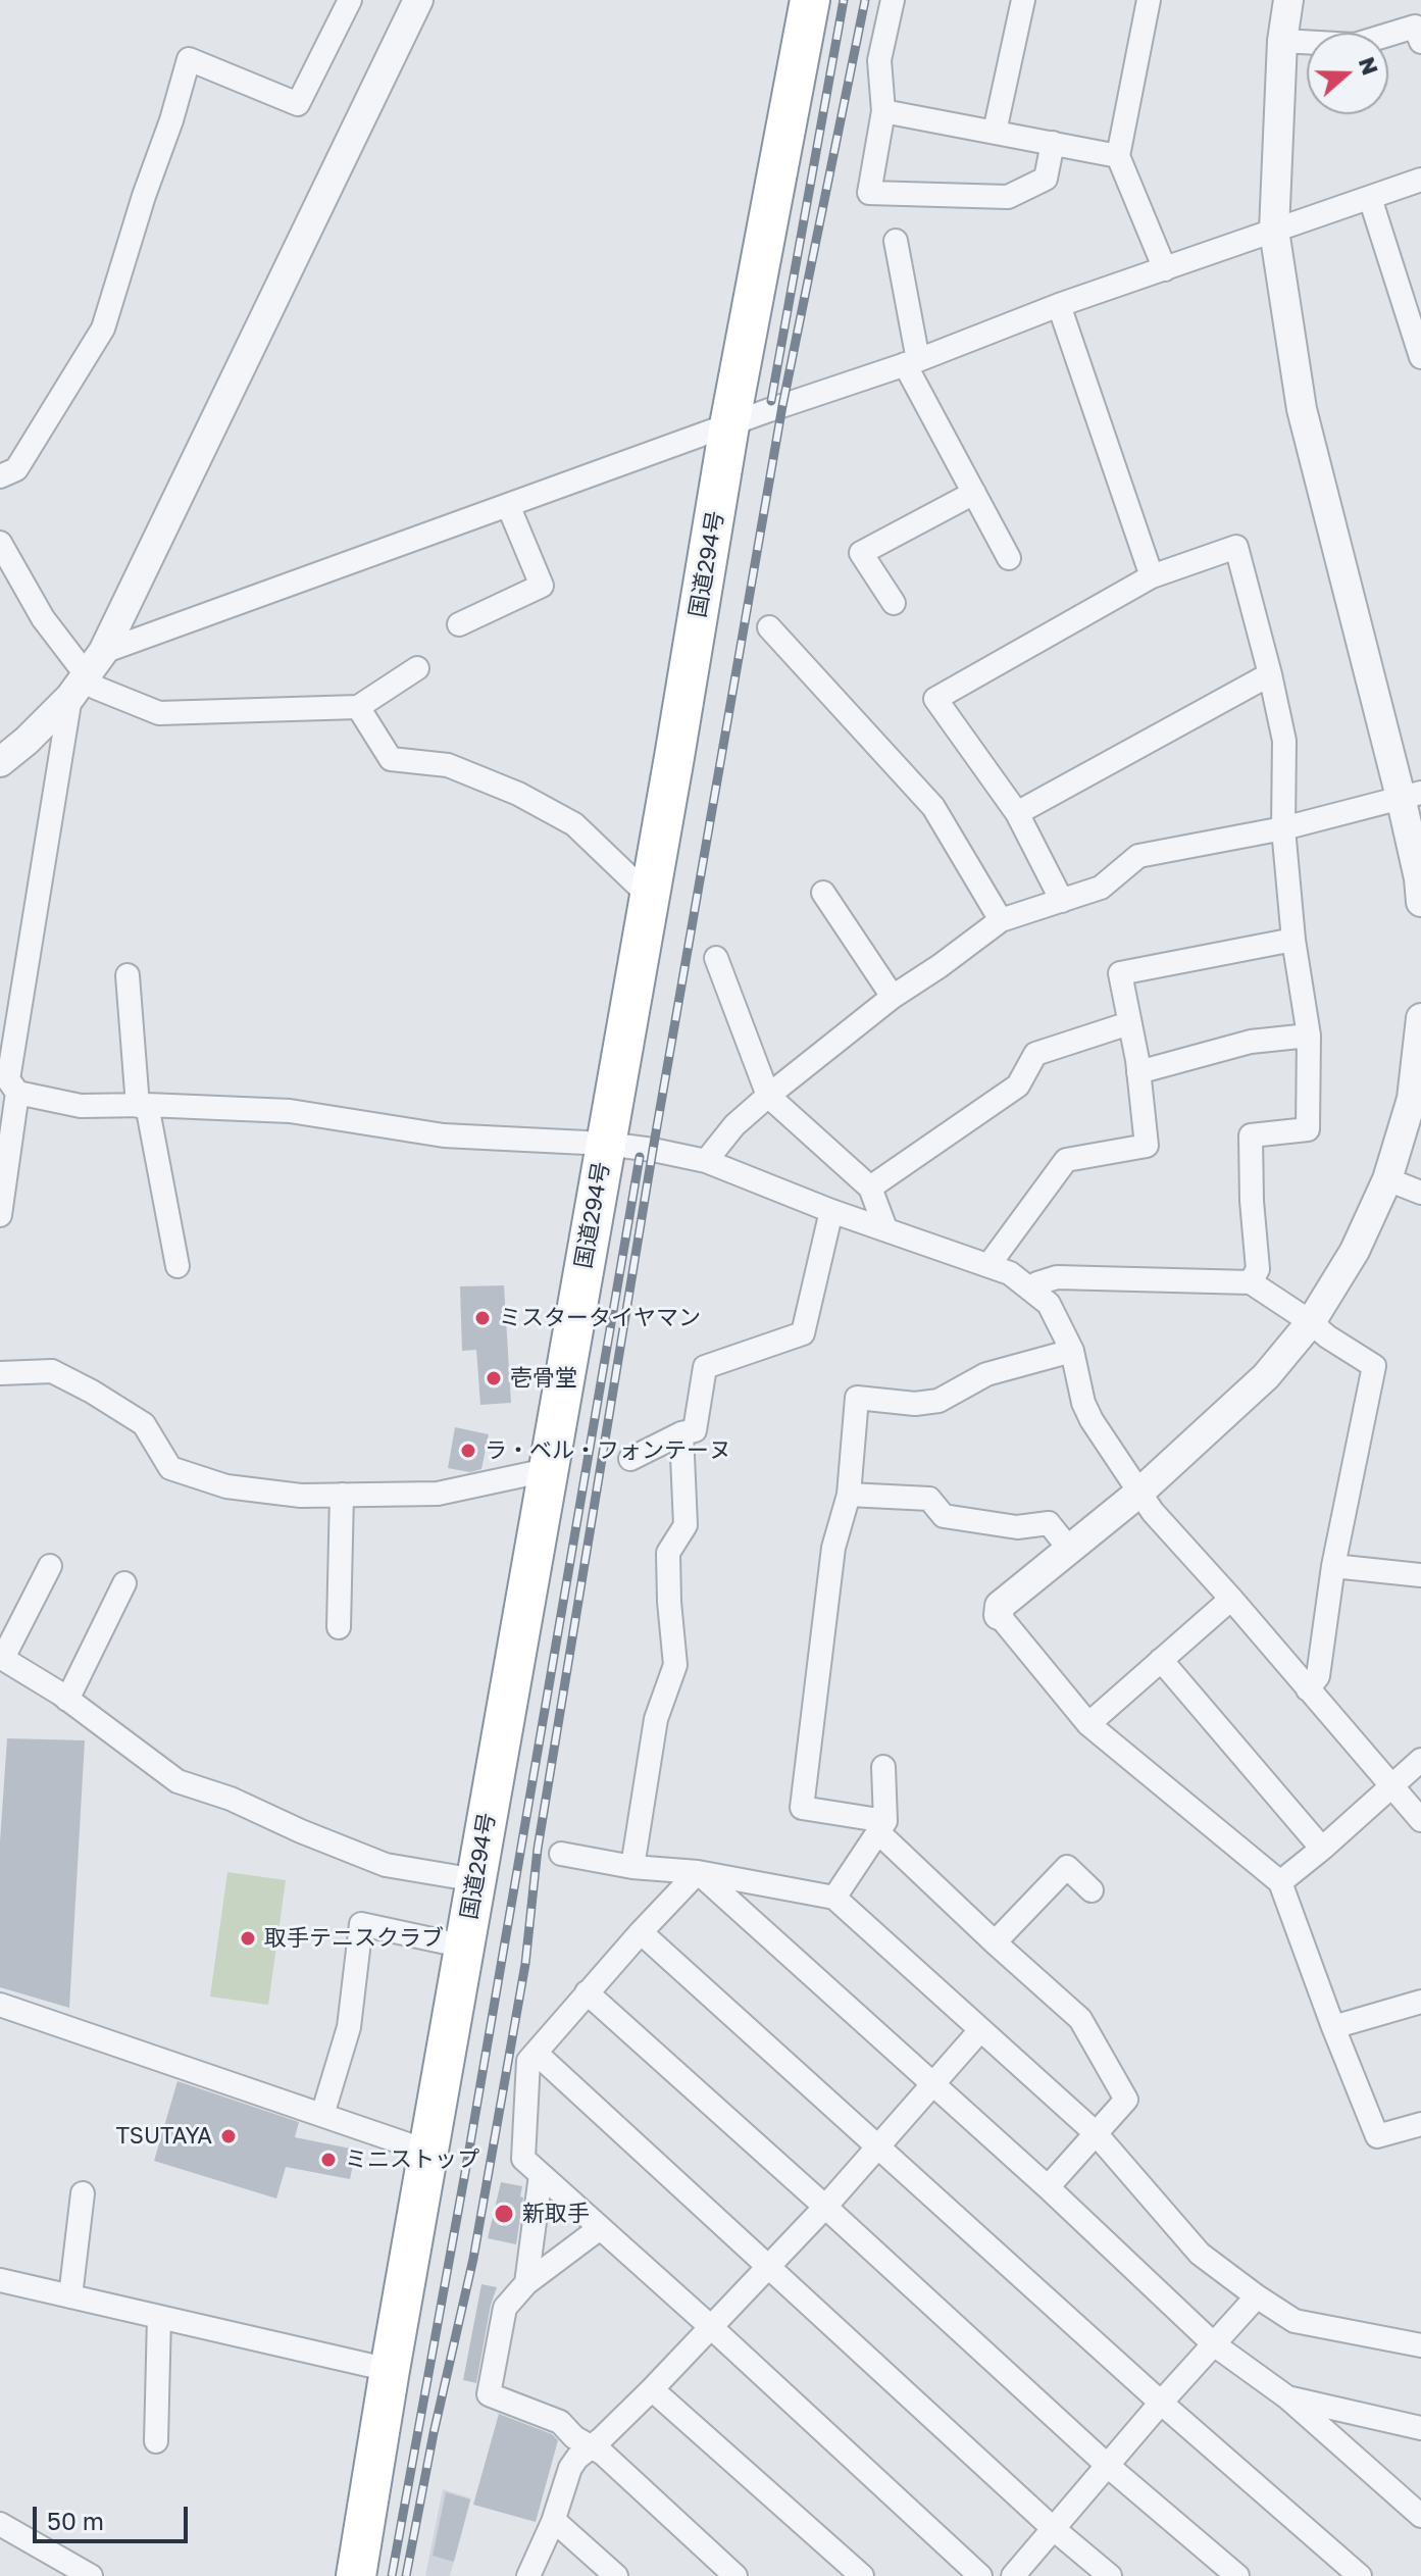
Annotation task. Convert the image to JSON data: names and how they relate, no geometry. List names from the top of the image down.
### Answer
{
  "streets": {
    "highway": ["国道294号"]
  },
  "places": [
    "ミスタータイヤマン",
    "壱骨堂",
    "ラ・ベル・フォンテーヌ",
    "取手テニスクラブ",
    "TSUTAYA",
    "ミニストップ",
    "新取手"
  ],
  "scale_bar": "50 m",
  "north": "right"
}
